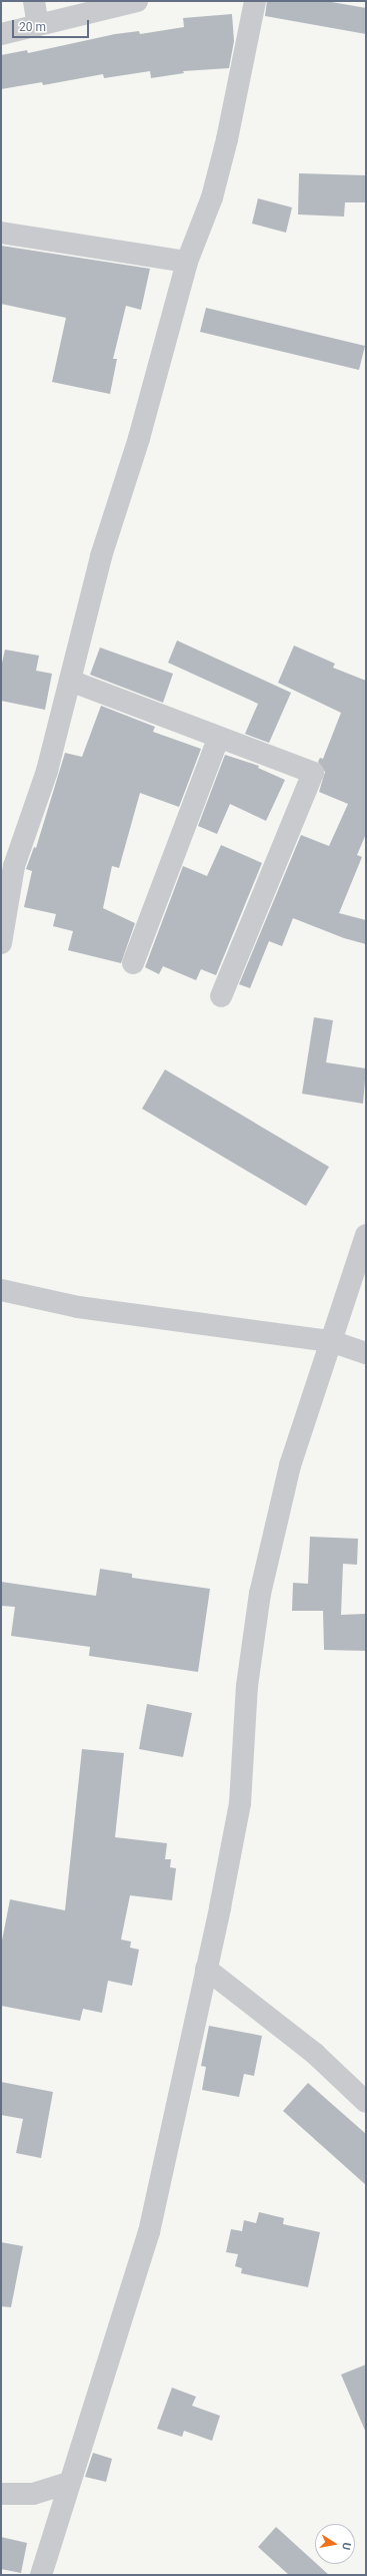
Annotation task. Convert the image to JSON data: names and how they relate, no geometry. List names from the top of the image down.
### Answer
{
  "scale_bar": "20 m",
  "north": "right"
}
